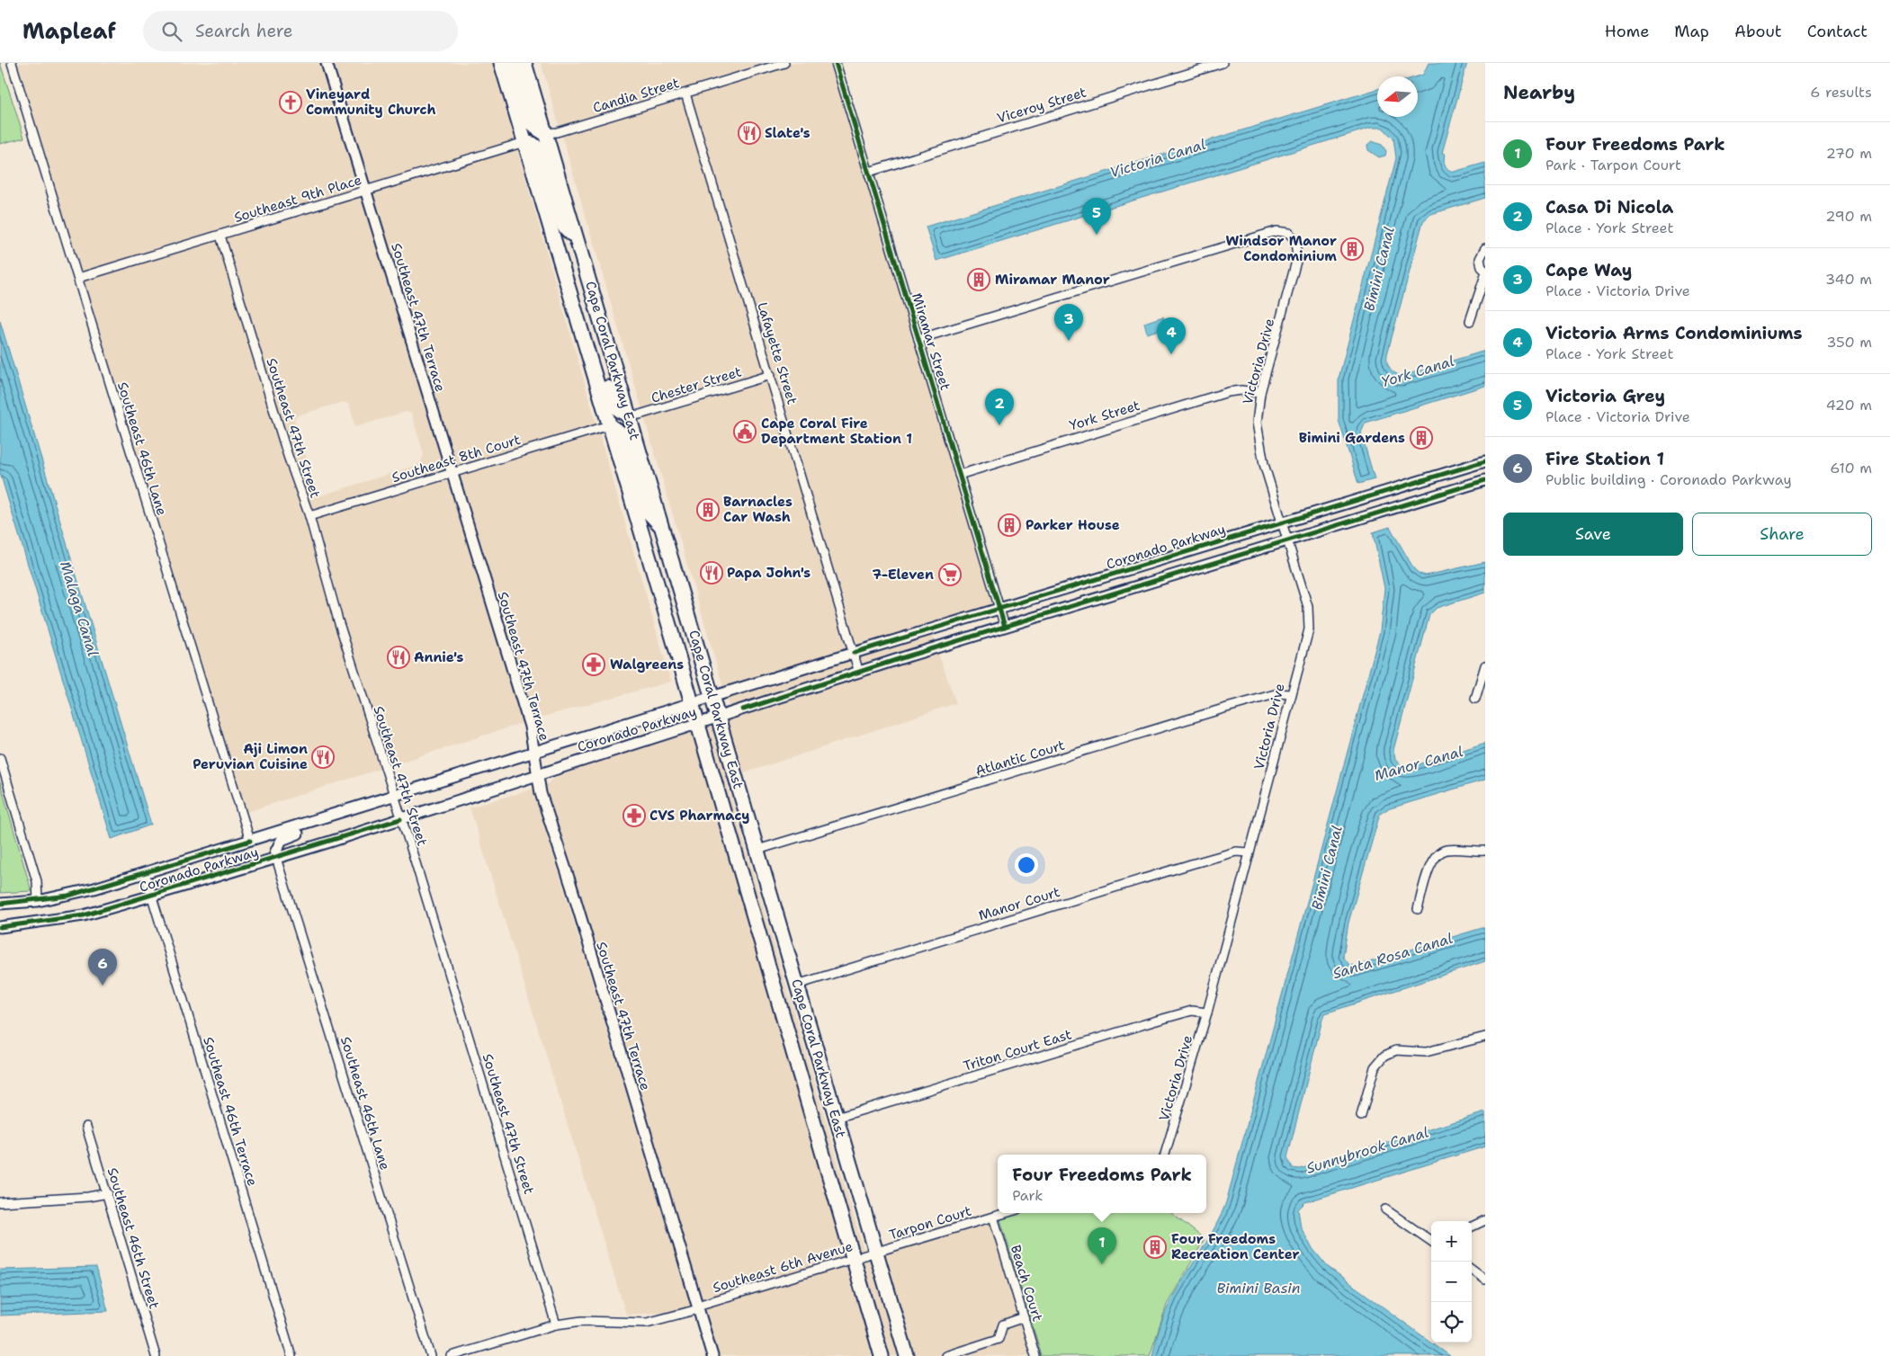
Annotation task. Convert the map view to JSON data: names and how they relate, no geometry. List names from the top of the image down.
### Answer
{
  "streets": {
    "main road": ["Cape Coral Parkway East"],
    "street": [
      "Candia Street",
      "Viceroy Street",
      "Southeast 9th Place",
      "Southeast 47th Terrace",
      "Miramar Street",
      "Lafayette Street",
      "Victoria Drive",
      "Chester Street",
      "York Street",
      "Southeast 47th Street",
      "Southeast 46th Lane",
      "Southeast 8th Court",
      "Coronado Parkway",
      "Atlantic Court",
      "Manor Court",
      "Triton Court East",
      "Southeast 46th Terrace",
      "Tarpon Court",
      "Southeast 46th Street",
      "Southeast 6th Avenue",
      "Beach Court"
    ]
  },
  "crossings": [
    ["Candia Street", "Lafayette Street"],
    ["Candia Street", "Cape Coral Parkway East"],
    ["Viceroy Street", "Miramar Street"],
    ["Southeast 9th Place", "Southeast 47th Terrace"],
    ["Southeast 9th Place", "Cape Coral Parkway East"],
    ["Southeast 9th Place", "Southeast 47th Street"],
    ["Southeast 9th Place", "Southeast 46th Lane"],
    ["Southeast 47th Terrace", "Southeast 8th Court"],
    ["Southeast 47th Terrace", "Coronado Parkway"],
    ["Southeast 47th Terrace", "Southeast 6th Avenue"],
    ["Miramar Street", "Victoria Drive"],
    ["Miramar Street", "York Street"],
    ["Miramar Street", "Coronado Parkway"],
    ["Lafayette Street", "Chester Street"],
    ["Lafayette Street", "Coronado Parkway"],
    ["Cape Coral Parkway East", "Chester Street"],
    ["Cape Coral Parkway East", "Southeast 8th Court"],
    ["Cape Coral Parkway East", "Coronado Parkway"],
    ["Cape Coral Parkway East", "Atlantic Court"],
    ["Cape Coral Parkway East", "Manor Court"],
    ["Cape Coral Parkway East", "Triton Court East"],
    ["Cape Coral Parkway East", "Tarpon Court"],
    ["Cape Coral Parkway East", "Southeast 6th Avenue"],
    ["Victoria Drive", "York Street"],
    ["Victoria Drive", "Coronado Parkway"],
    ["Victoria Drive", "Atlantic Court"],
    ["Victoria Drive", "Manor Court"],
    ["Victoria Drive", "Triton Court East"],
    ["Southeast 47th Street", "Southeast 8th Court"],
    ["Southeast 47th Street", "Coronado Parkway"],
    ["Southeast 47th Street", "Southeast 6th Avenue"],
    ["Southeast 46th Lane", "Coronado Parkway"],
    ["Coronado Parkway", "Southeast 46th Terrace"],
    ["Tarpon Court", "Southeast 6th Avenue"],
    ["Tarpon Court", "Beach Court"]
  ],
  "water": [
    "Victoria Canal",
    "Bimini Canal",
    "York Canal",
    "Malaga Canal",
    "Manor Canal",
    "Santa Rosa Canal",
    "Sunnybrook Canal",
    "Bimini Basin"
  ],
  "places": {
    "church": ["Vineyard Community Church"],
    "restaurant": [
      "Slate's",
      "Papa John's",
      "Annie's",
      "Aji Limon Peruvian Cuisine"
    ],
    "building": [
      "Windsor Manor Condominium",
      "Miramar Manor",
      "Bimini Gardens",
      "Barnacles Car Wash",
      "Parker House",
      "Four Freedoms Recreation Center"
    ],
    "public building": ["Cape Coral Fire Department Station 1"],
    "supermarket": ["7-Eleven"],
    "pharmacy": ["Walgreens", "CVS Pharmacy"]
  },
  "north": "left",
  "page": {
    "header": "Mapleaf",
    "search": "Search here",
    "nav": [
      "Home",
      "Map",
      "About",
      "Contact"
    ],
    "heading": ["Nearby", "6 results"],
    "list": [
      {
        "mark": "1",
        "name": "Four Freedoms Park",
        "note": "Park · Tarpon Court",
        "value": "270 m"
      },
      {
        "mark": "2",
        "name": "Casa Di Nicola",
        "note": "Place · York Street",
        "value": "290 m"
      },
      {
        "mark": "3",
        "name": "Cape Way",
        "note": "Place · Victoria Drive",
        "value": "340 m"
      },
      {
        "mark": "4",
        "name": "Victoria Arms Condominiums",
        "note": "Place · York Street",
        "value": "350 m"
      },
      {
        "mark": "5",
        "name": "Victoria Grey",
        "note": "Place · Victoria Drive",
        "value": "420 m"
      },
      {
        "mark": "6",
        "name": "Fire Station 1",
        "note": "Public building · Coronado Parkway",
        "value": "610 m"
      }
    ],
    "pins": [
      "5",
      "3",
      "4",
      "2",
      "6",
      "1"
    ],
    "buttons": ["Save", "Share"],
    "popup": ["Four Freedoms Park", "Park"],
    "map_buttons": ["+", "−"]
  }
}
